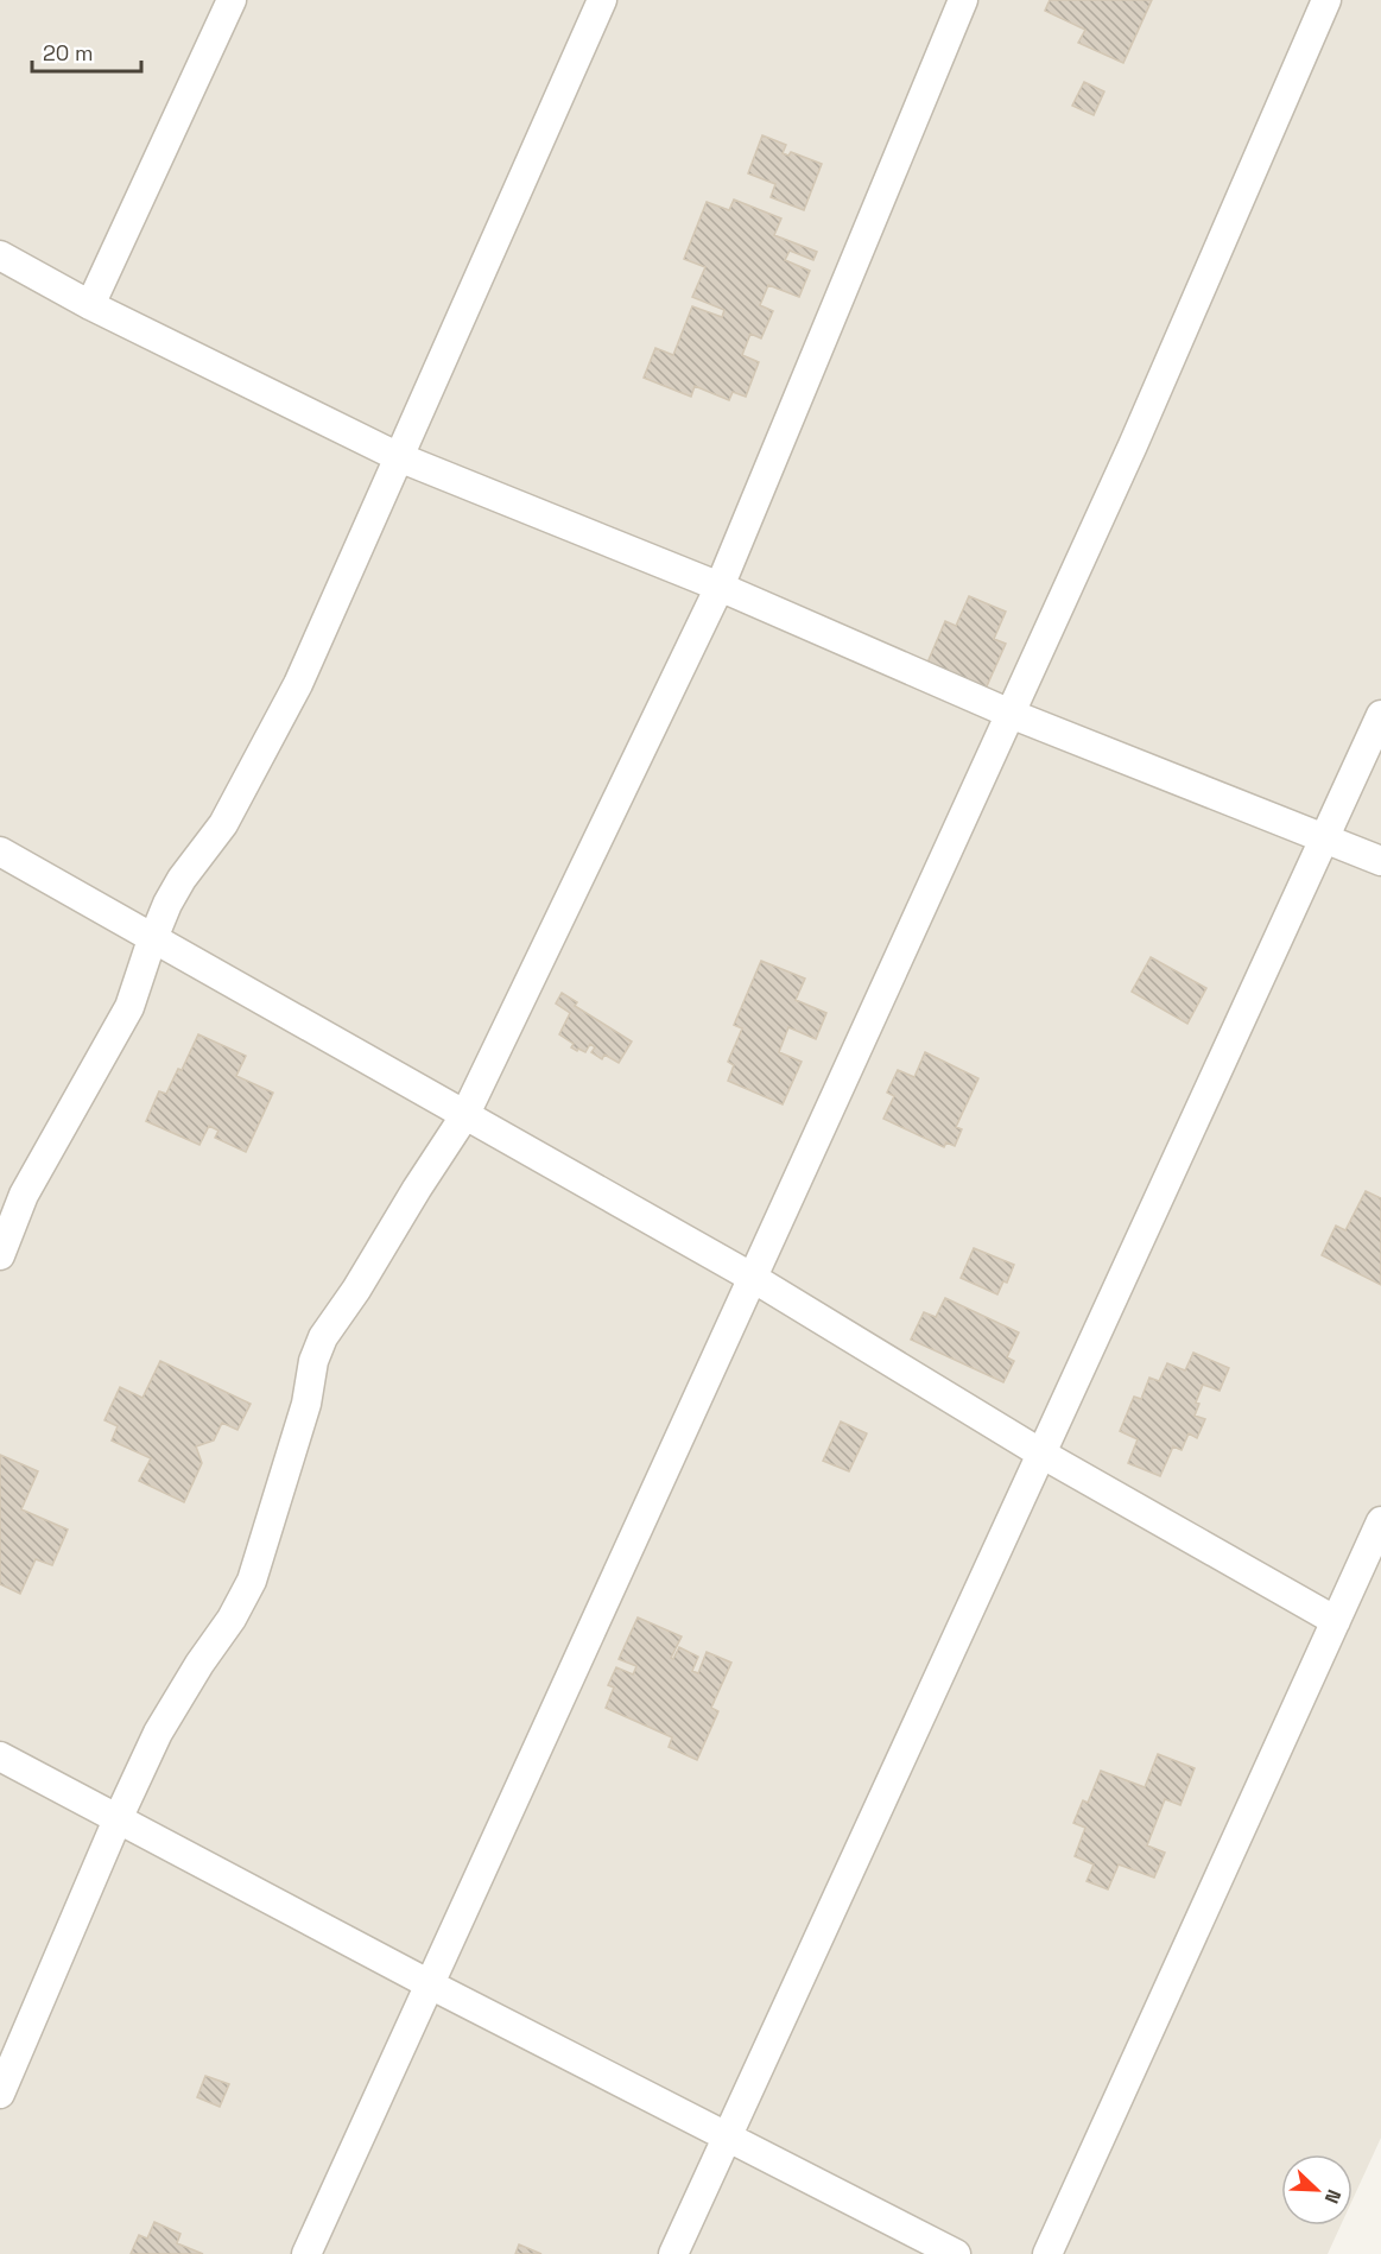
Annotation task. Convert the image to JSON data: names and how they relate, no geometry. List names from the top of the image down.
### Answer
{
  "scale_bar": "20 m",
  "north": "bottom right"
}
